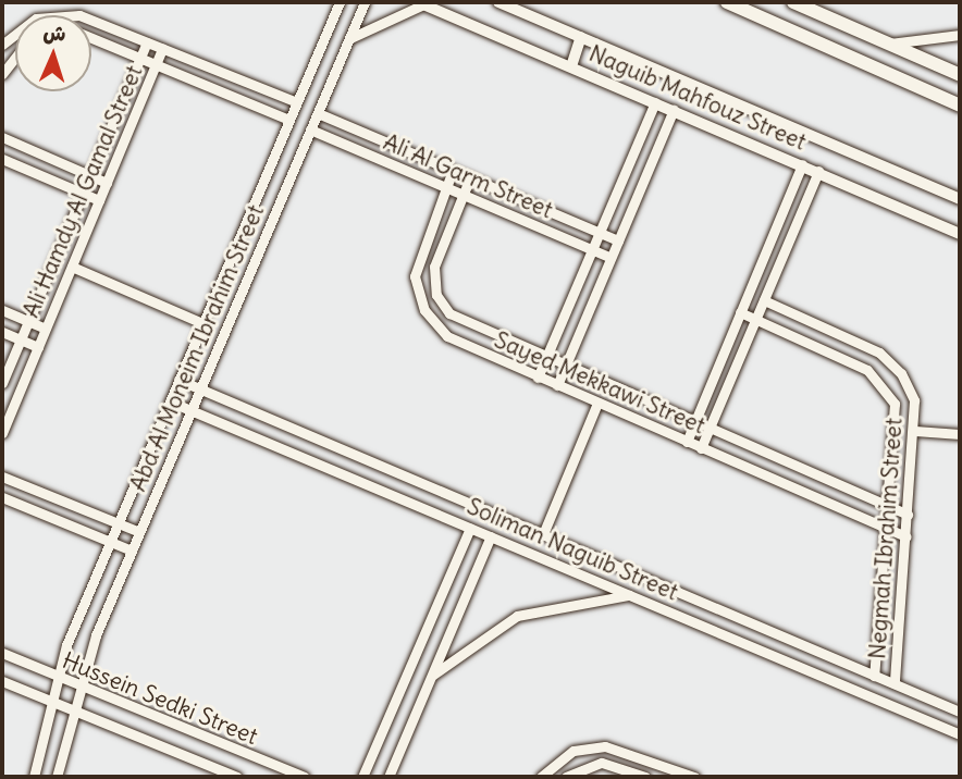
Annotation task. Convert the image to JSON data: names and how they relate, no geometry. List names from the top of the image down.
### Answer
{
  "streets": {
    "street": [
      "Naguib Mahfouz Street",
      "Ali Al Garm Street",
      "Ali Hamdy Al Gamal Street",
      "Abd Al Moneim Ibrahim Street",
      "Sayed Mekkawi Street",
      "Negmah Ibrahim Street",
      "Soliman Naguib Street",
      "Hussein Sedki Street"
    ]
  },
  "crossings": [
    ["Ali Al Garm Street", "Abd Al Moneim Ibrahim Street"],
    ["Ali Al Garm Street", "Sayed Mekkawi Street"],
    ["Abd Al Moneim Ibrahim Street", "Soliman Naguib Street"],
    ["Abd Al Moneim Ibrahim Street", "Hussein Sedki Street"],
    ["Sayed Mekkawi Street", "Negmah Ibrahim Street"],
    ["Negmah Ibrahim Street", "Soliman Naguib Street"]
  ],
  "north": "top"
}
